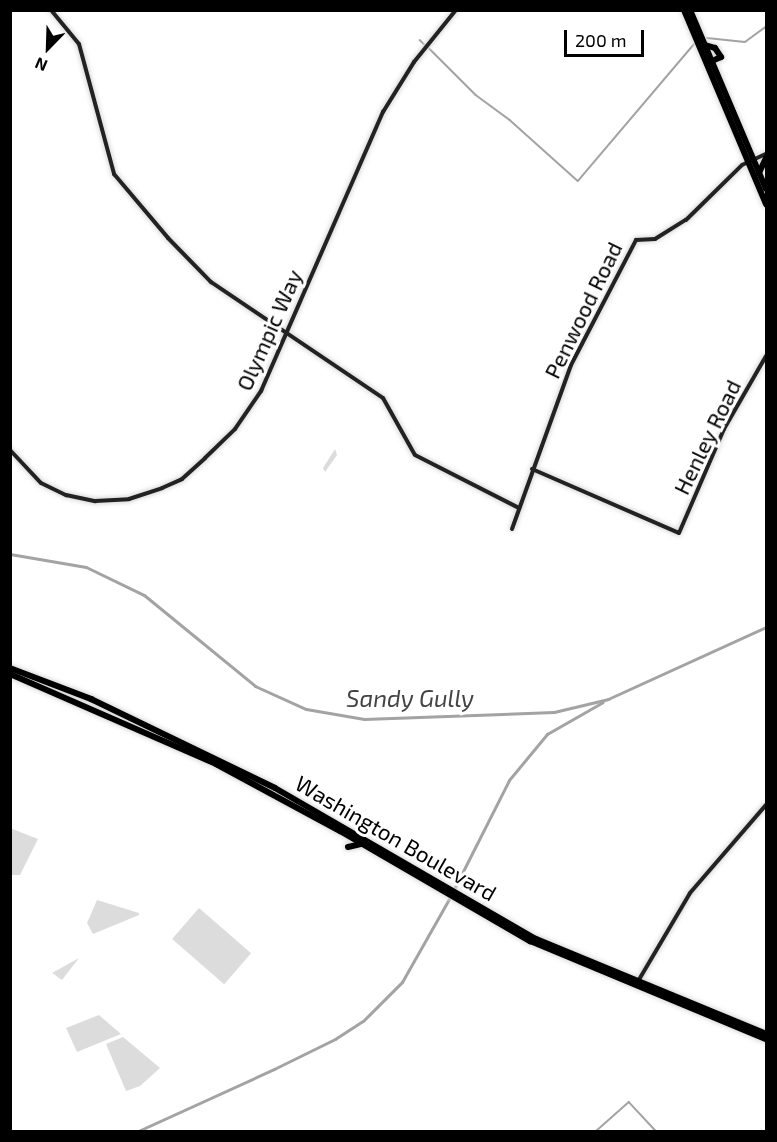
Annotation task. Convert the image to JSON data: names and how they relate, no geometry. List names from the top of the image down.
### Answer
{
  "streets": {
    "highway": ["Washington Boulevard"],
    "street": ["Penwood Road", "Olympic Way", "Henley Road"]
  },
  "crossings": [
    ["Penwood Road", "Henley Road"]
  ],
  "water": ["Sandy Gully"],
  "scale_bar": "200 m",
  "north": "bottom left"
}
